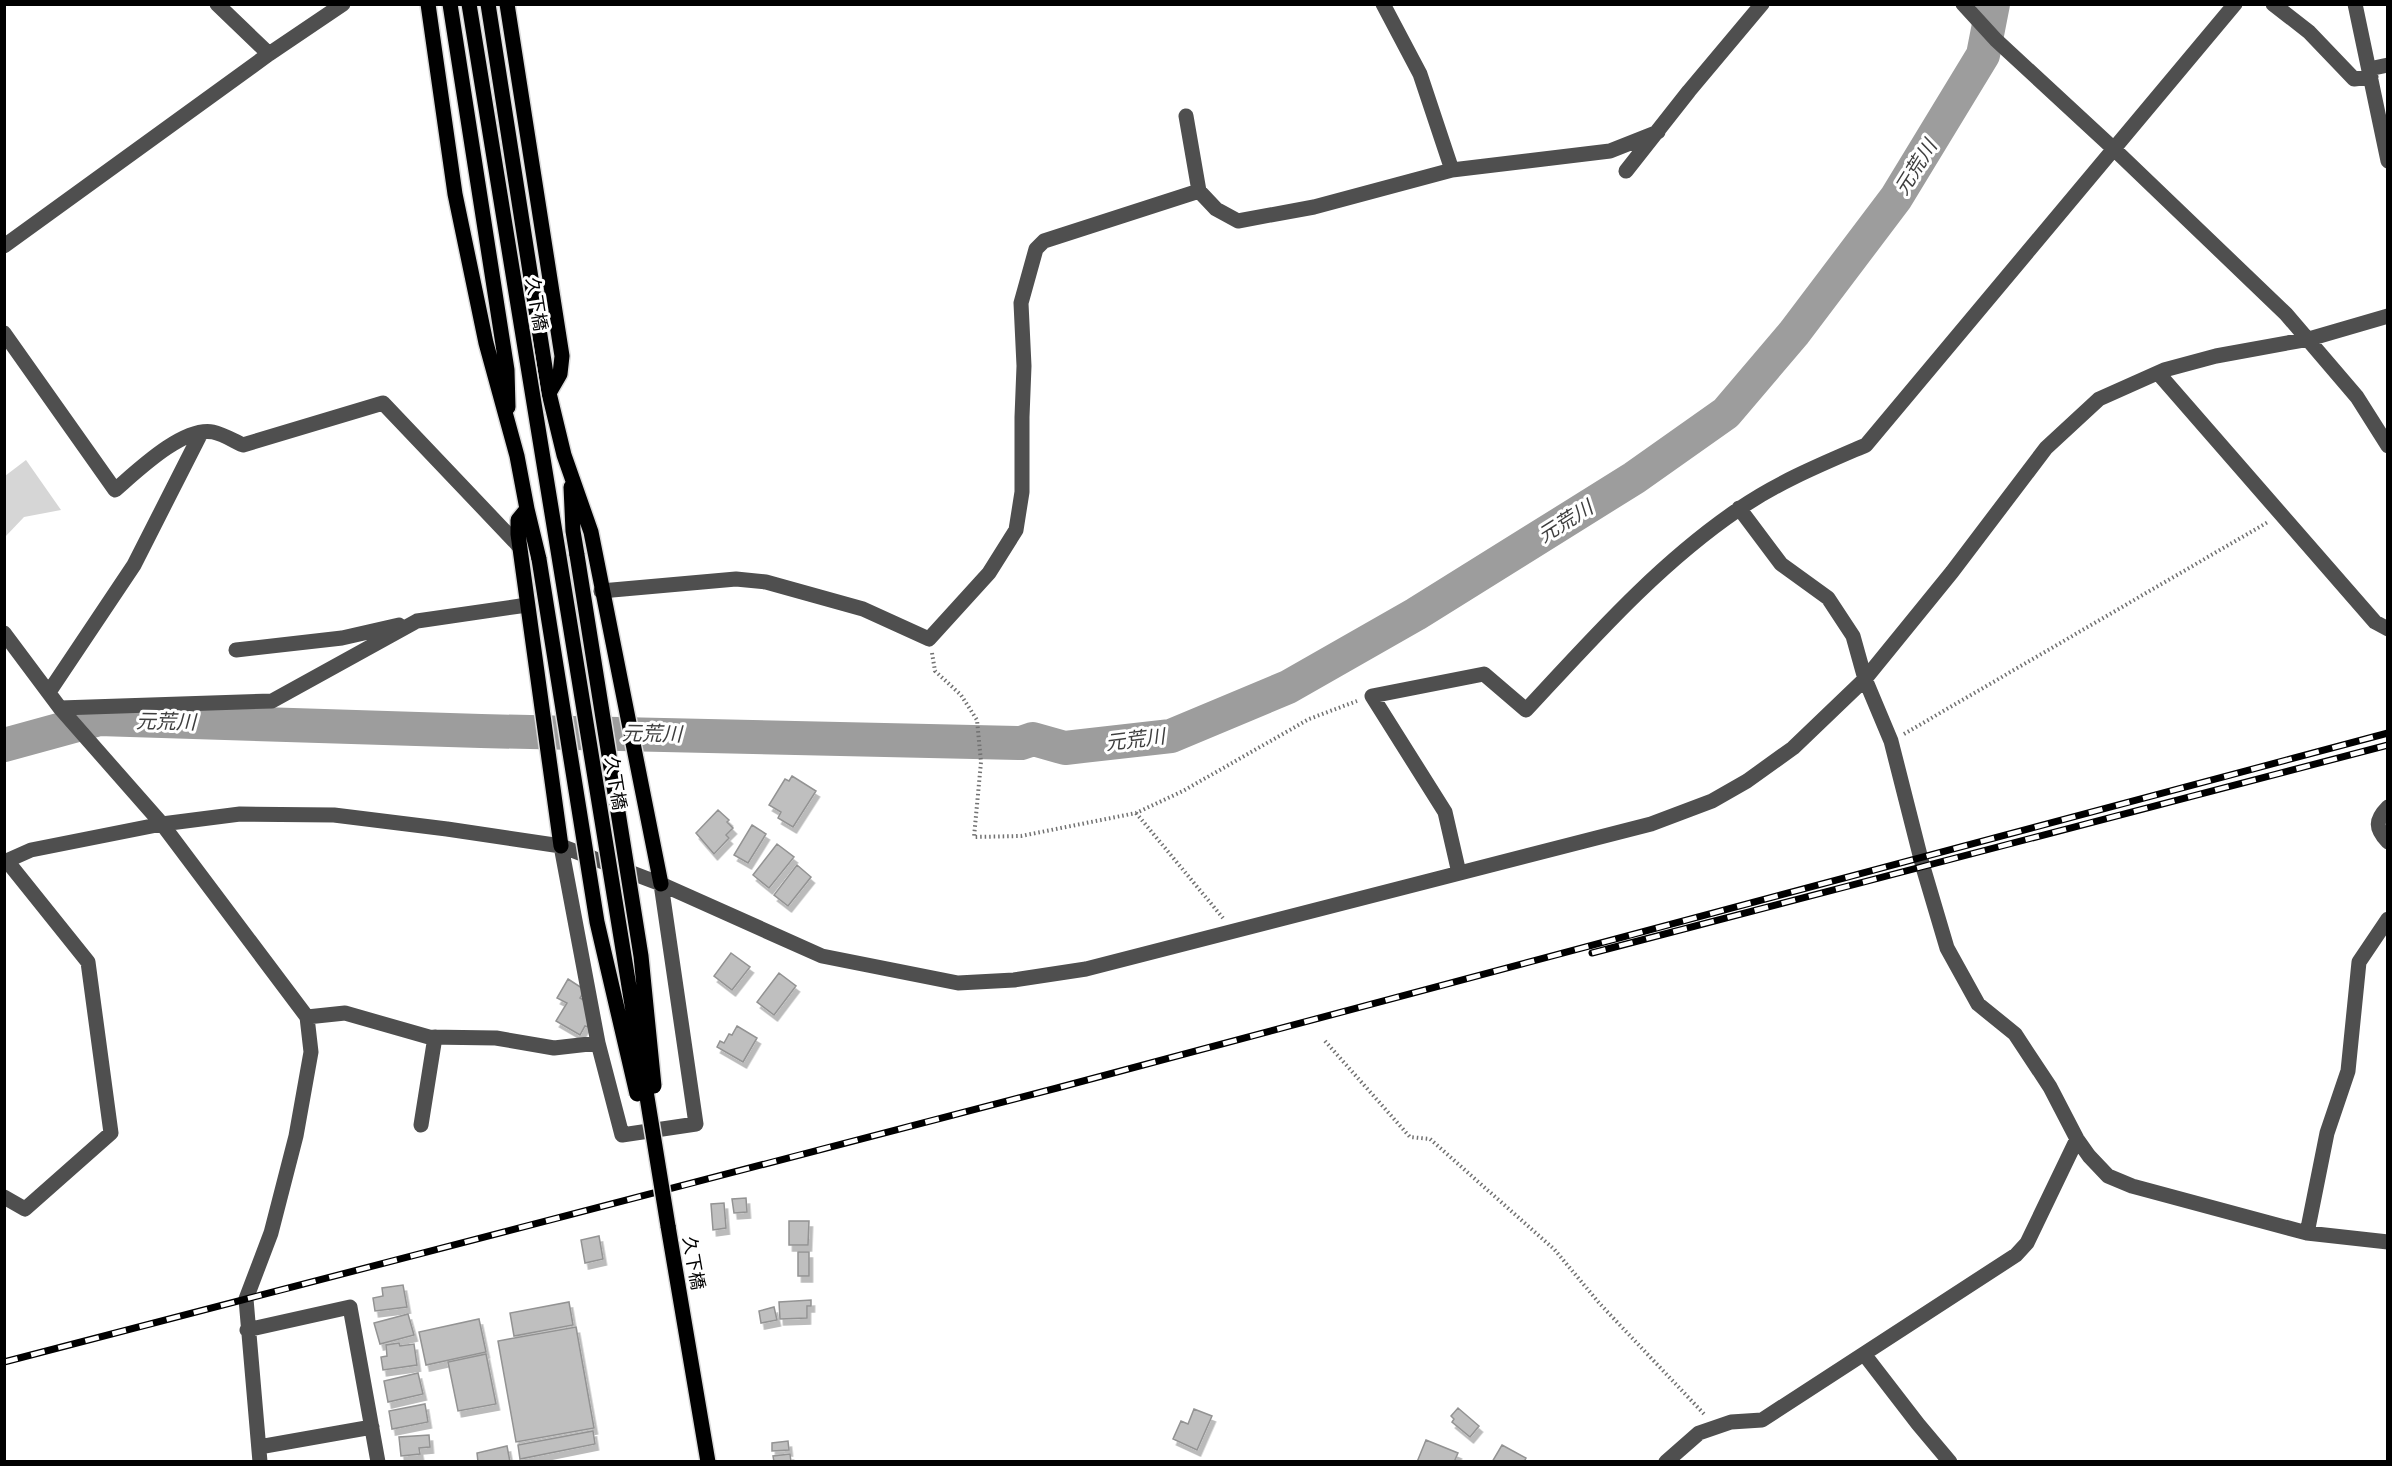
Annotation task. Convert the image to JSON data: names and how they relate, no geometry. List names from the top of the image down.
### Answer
{
  "streets": {
    "main road": ["久下橋"]
  },
  "water": ["元荒川"]
}
